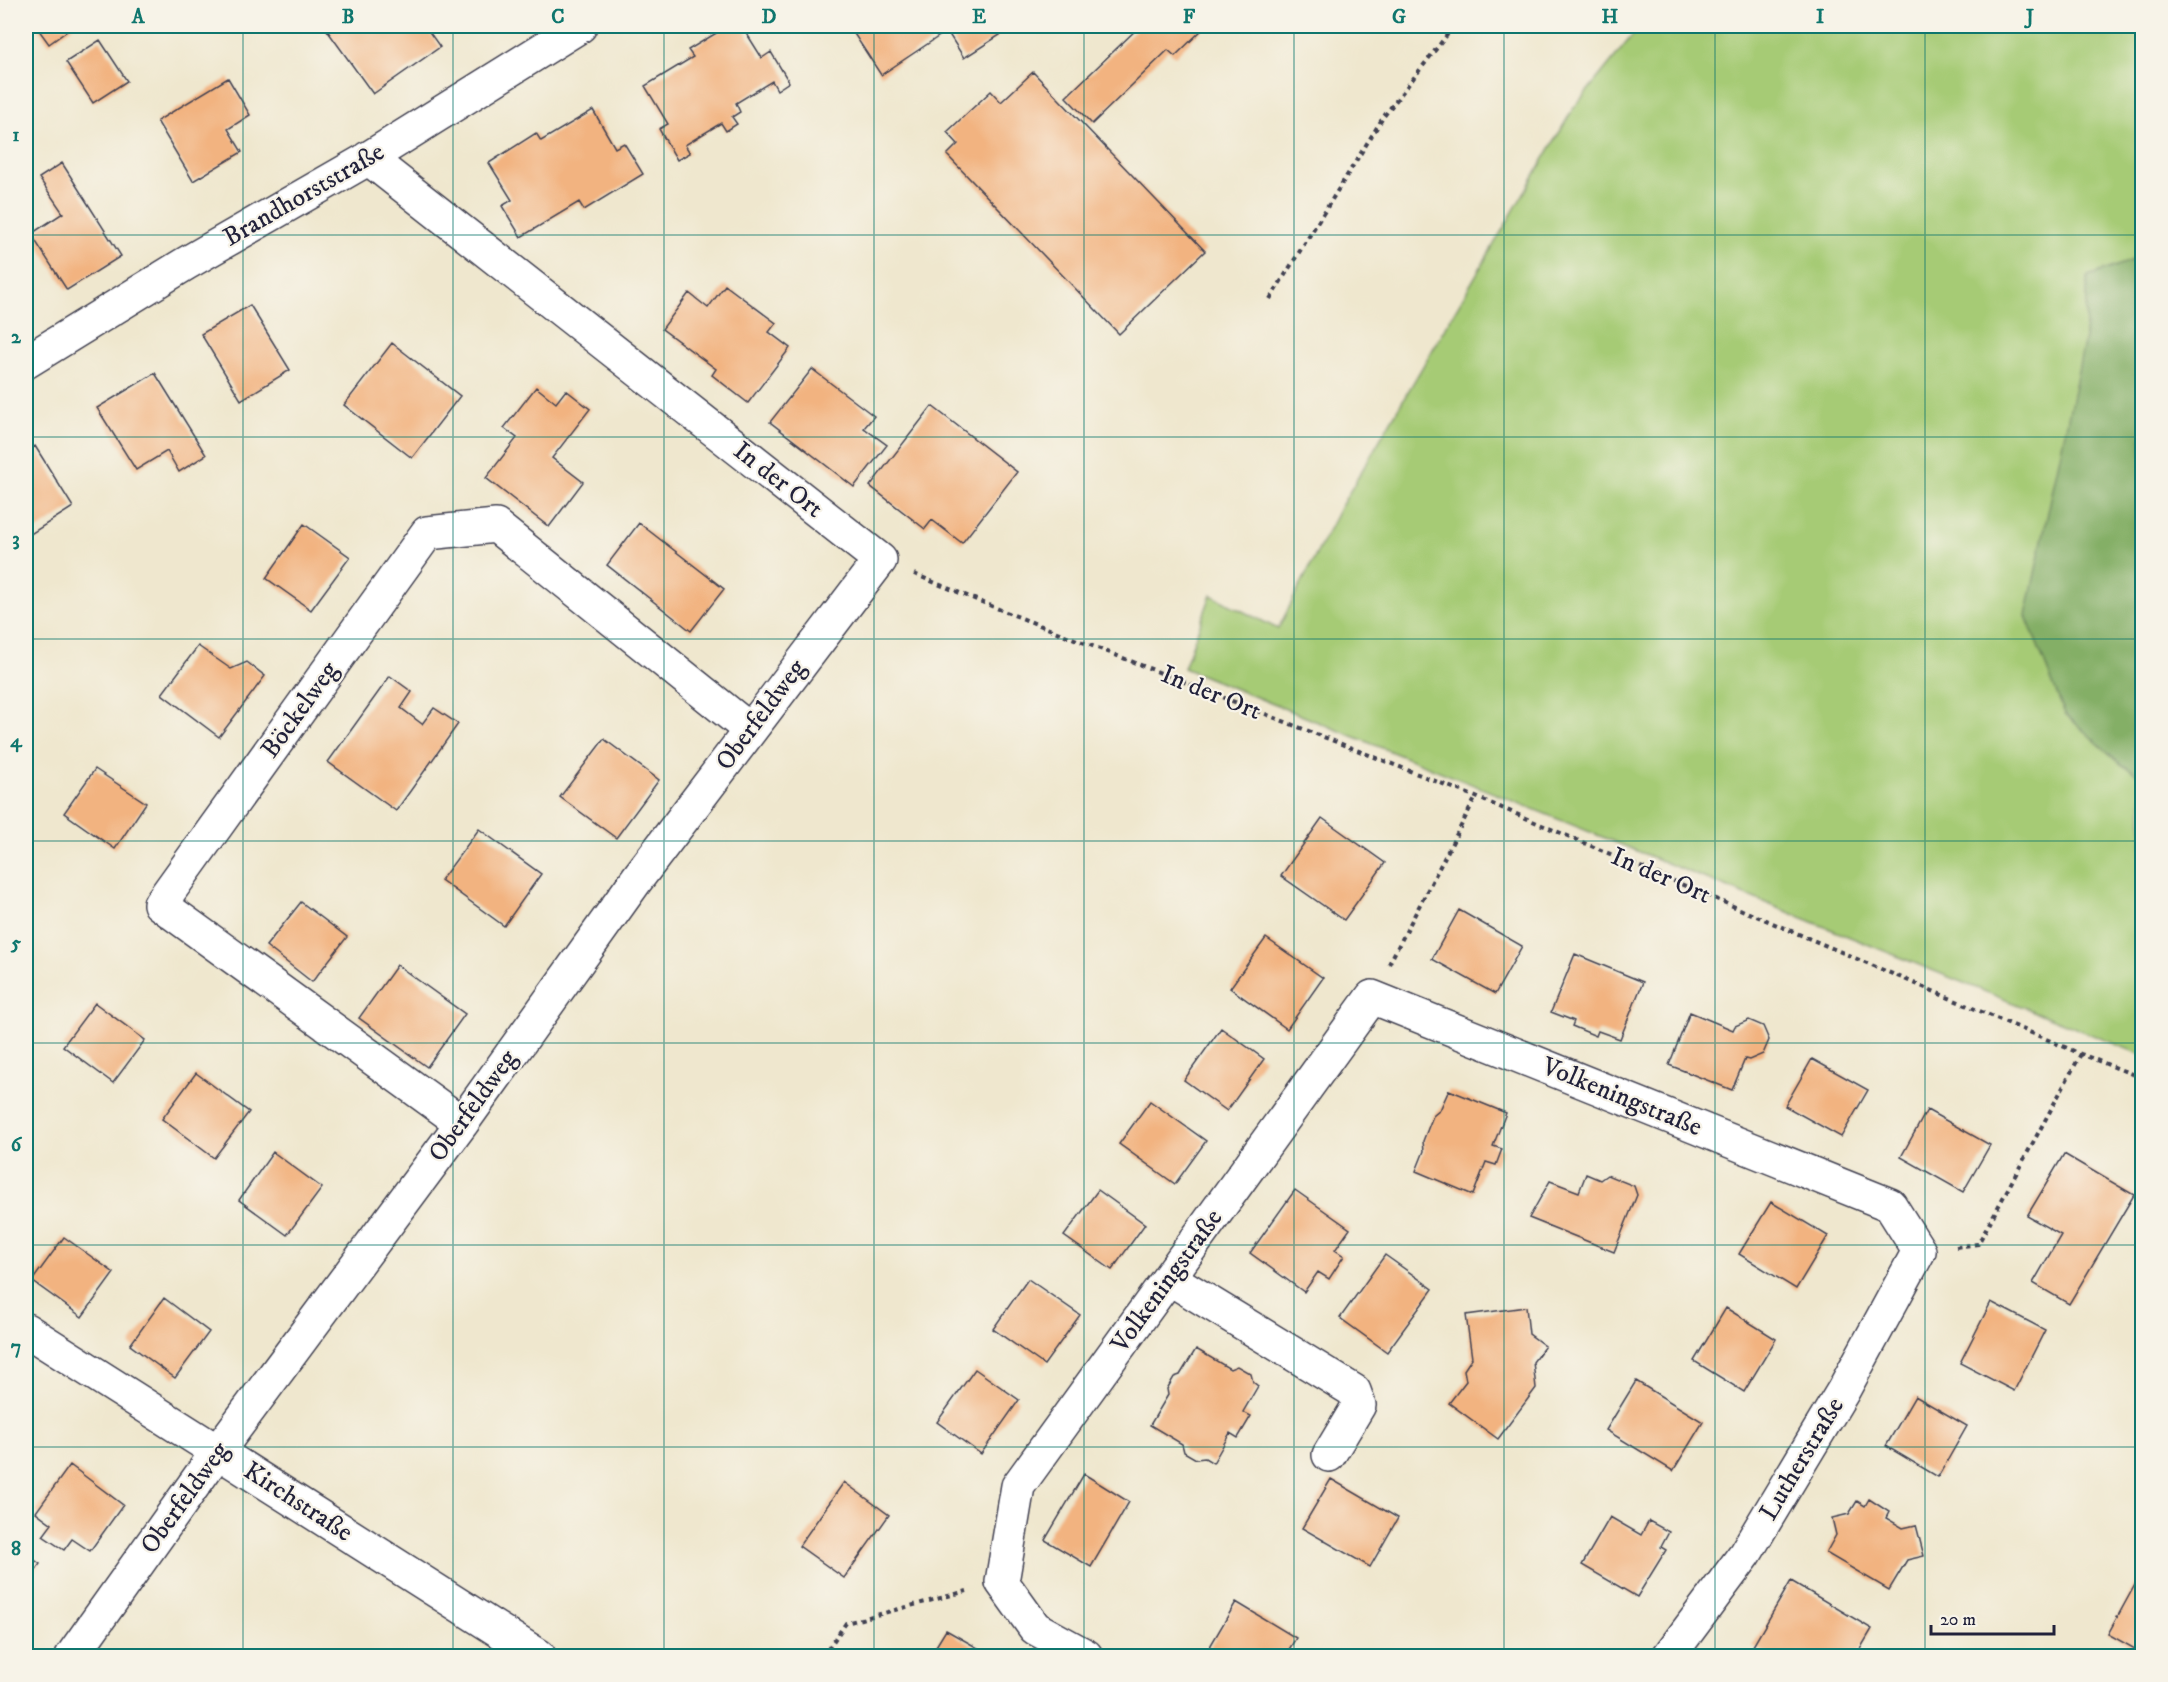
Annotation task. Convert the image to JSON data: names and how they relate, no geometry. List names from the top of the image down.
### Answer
{
  "streets": {
    "street": [
      "Brandhorststraße",
      "In der Ort",
      "Böckelweg",
      "Oberfeldweg",
      "Volkeningstraße",
      "Lutherstraße",
      "Kirchstraße"
    ]
  },
  "crossings": [
    ["Brandhorststraße", "In der Ort"],
    ["In der Ort", "Oberfeldweg"],
    ["Böckelweg", "Oberfeldweg"],
    ["Oberfeldweg", "Kirchstraße"],
    ["Volkeningstraße", "Lutherstraße"]
  ],
  "scale_bar": "20 m",
  "grid": {
    "columns": [
      "A",
      "B",
      "C",
      "D",
      "E",
      "F",
      "G",
      "H",
      "I",
      "J"
    ],
    "rows": [
      "1",
      "2",
      "3",
      "4",
      "5",
      "6",
      "7",
      "8"
    ]
  }
}
